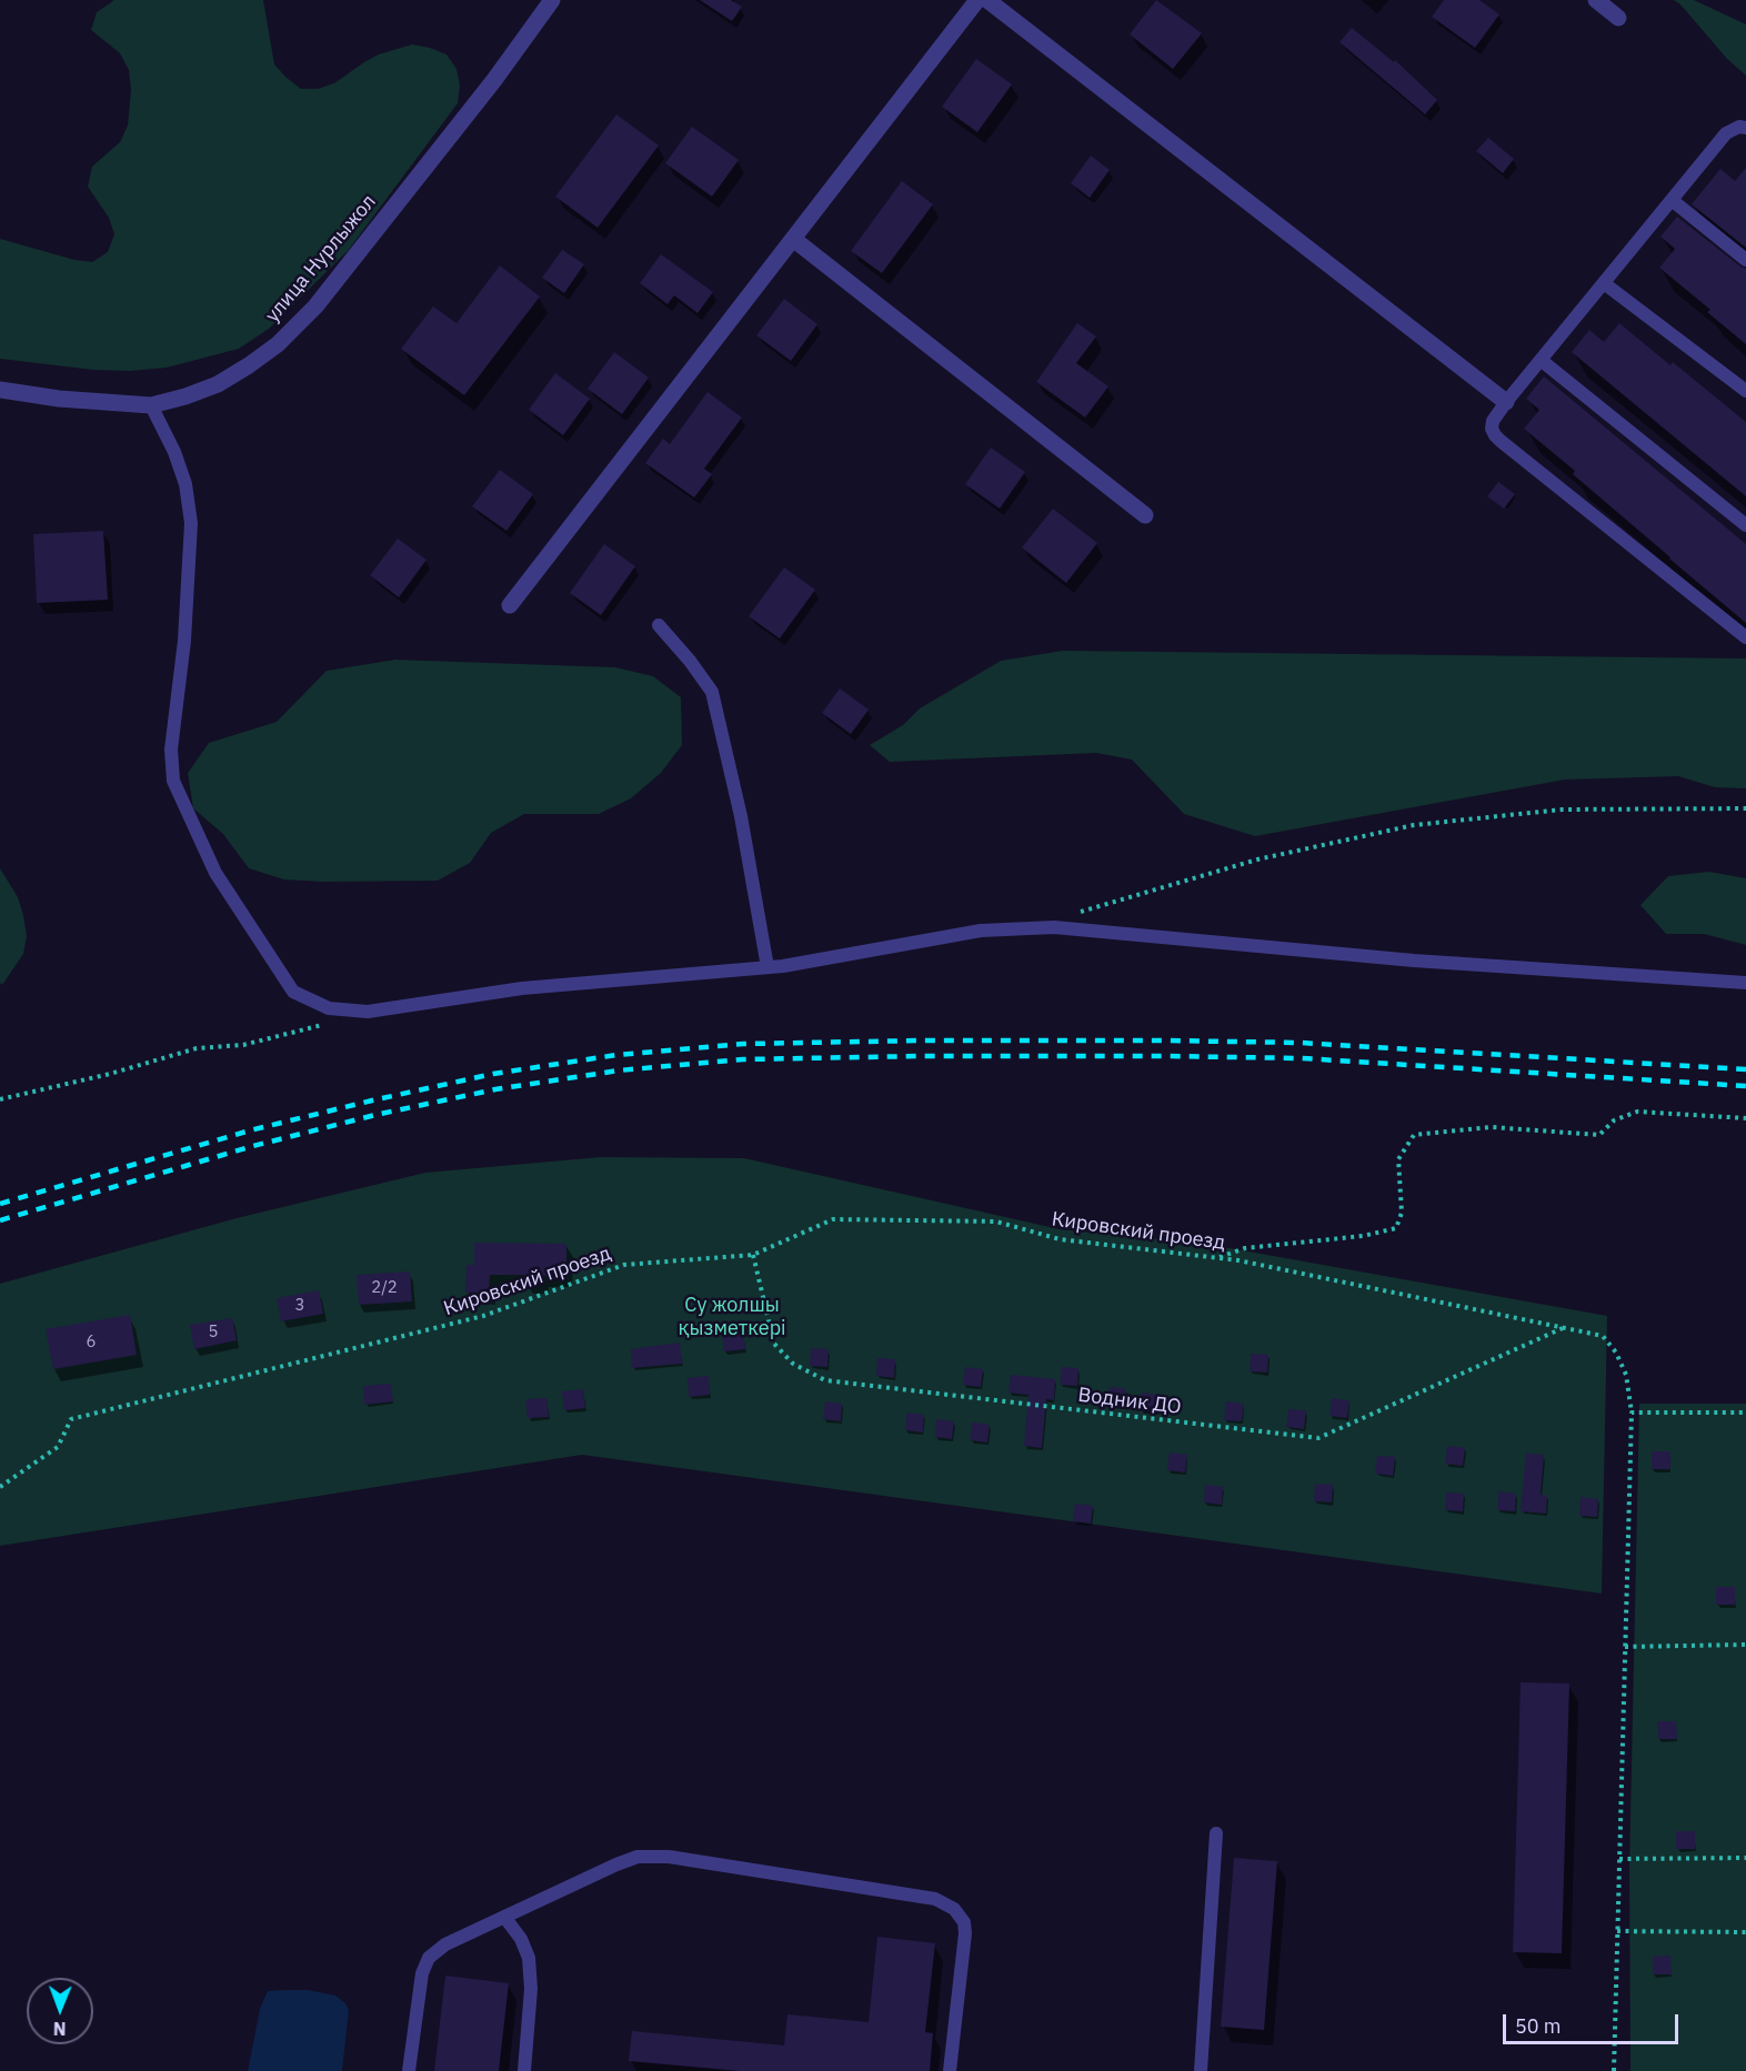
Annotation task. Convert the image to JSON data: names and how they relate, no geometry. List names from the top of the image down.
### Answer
{
  "streets": {
    "street": ["улица Нурлыжол"],
    "path": ["Кировский проезд", "Водник ДО"]
  },
  "crossings": [
    ["Кировский проезд", "Водник ДО"]
  ],
  "parks": ["Су жолшы қызметкері"],
  "house_numbers": [
    "2/2",
    "3",
    "5",
    "6"
  ],
  "scale_bar": "50 m",
  "north": "bottom"
}
